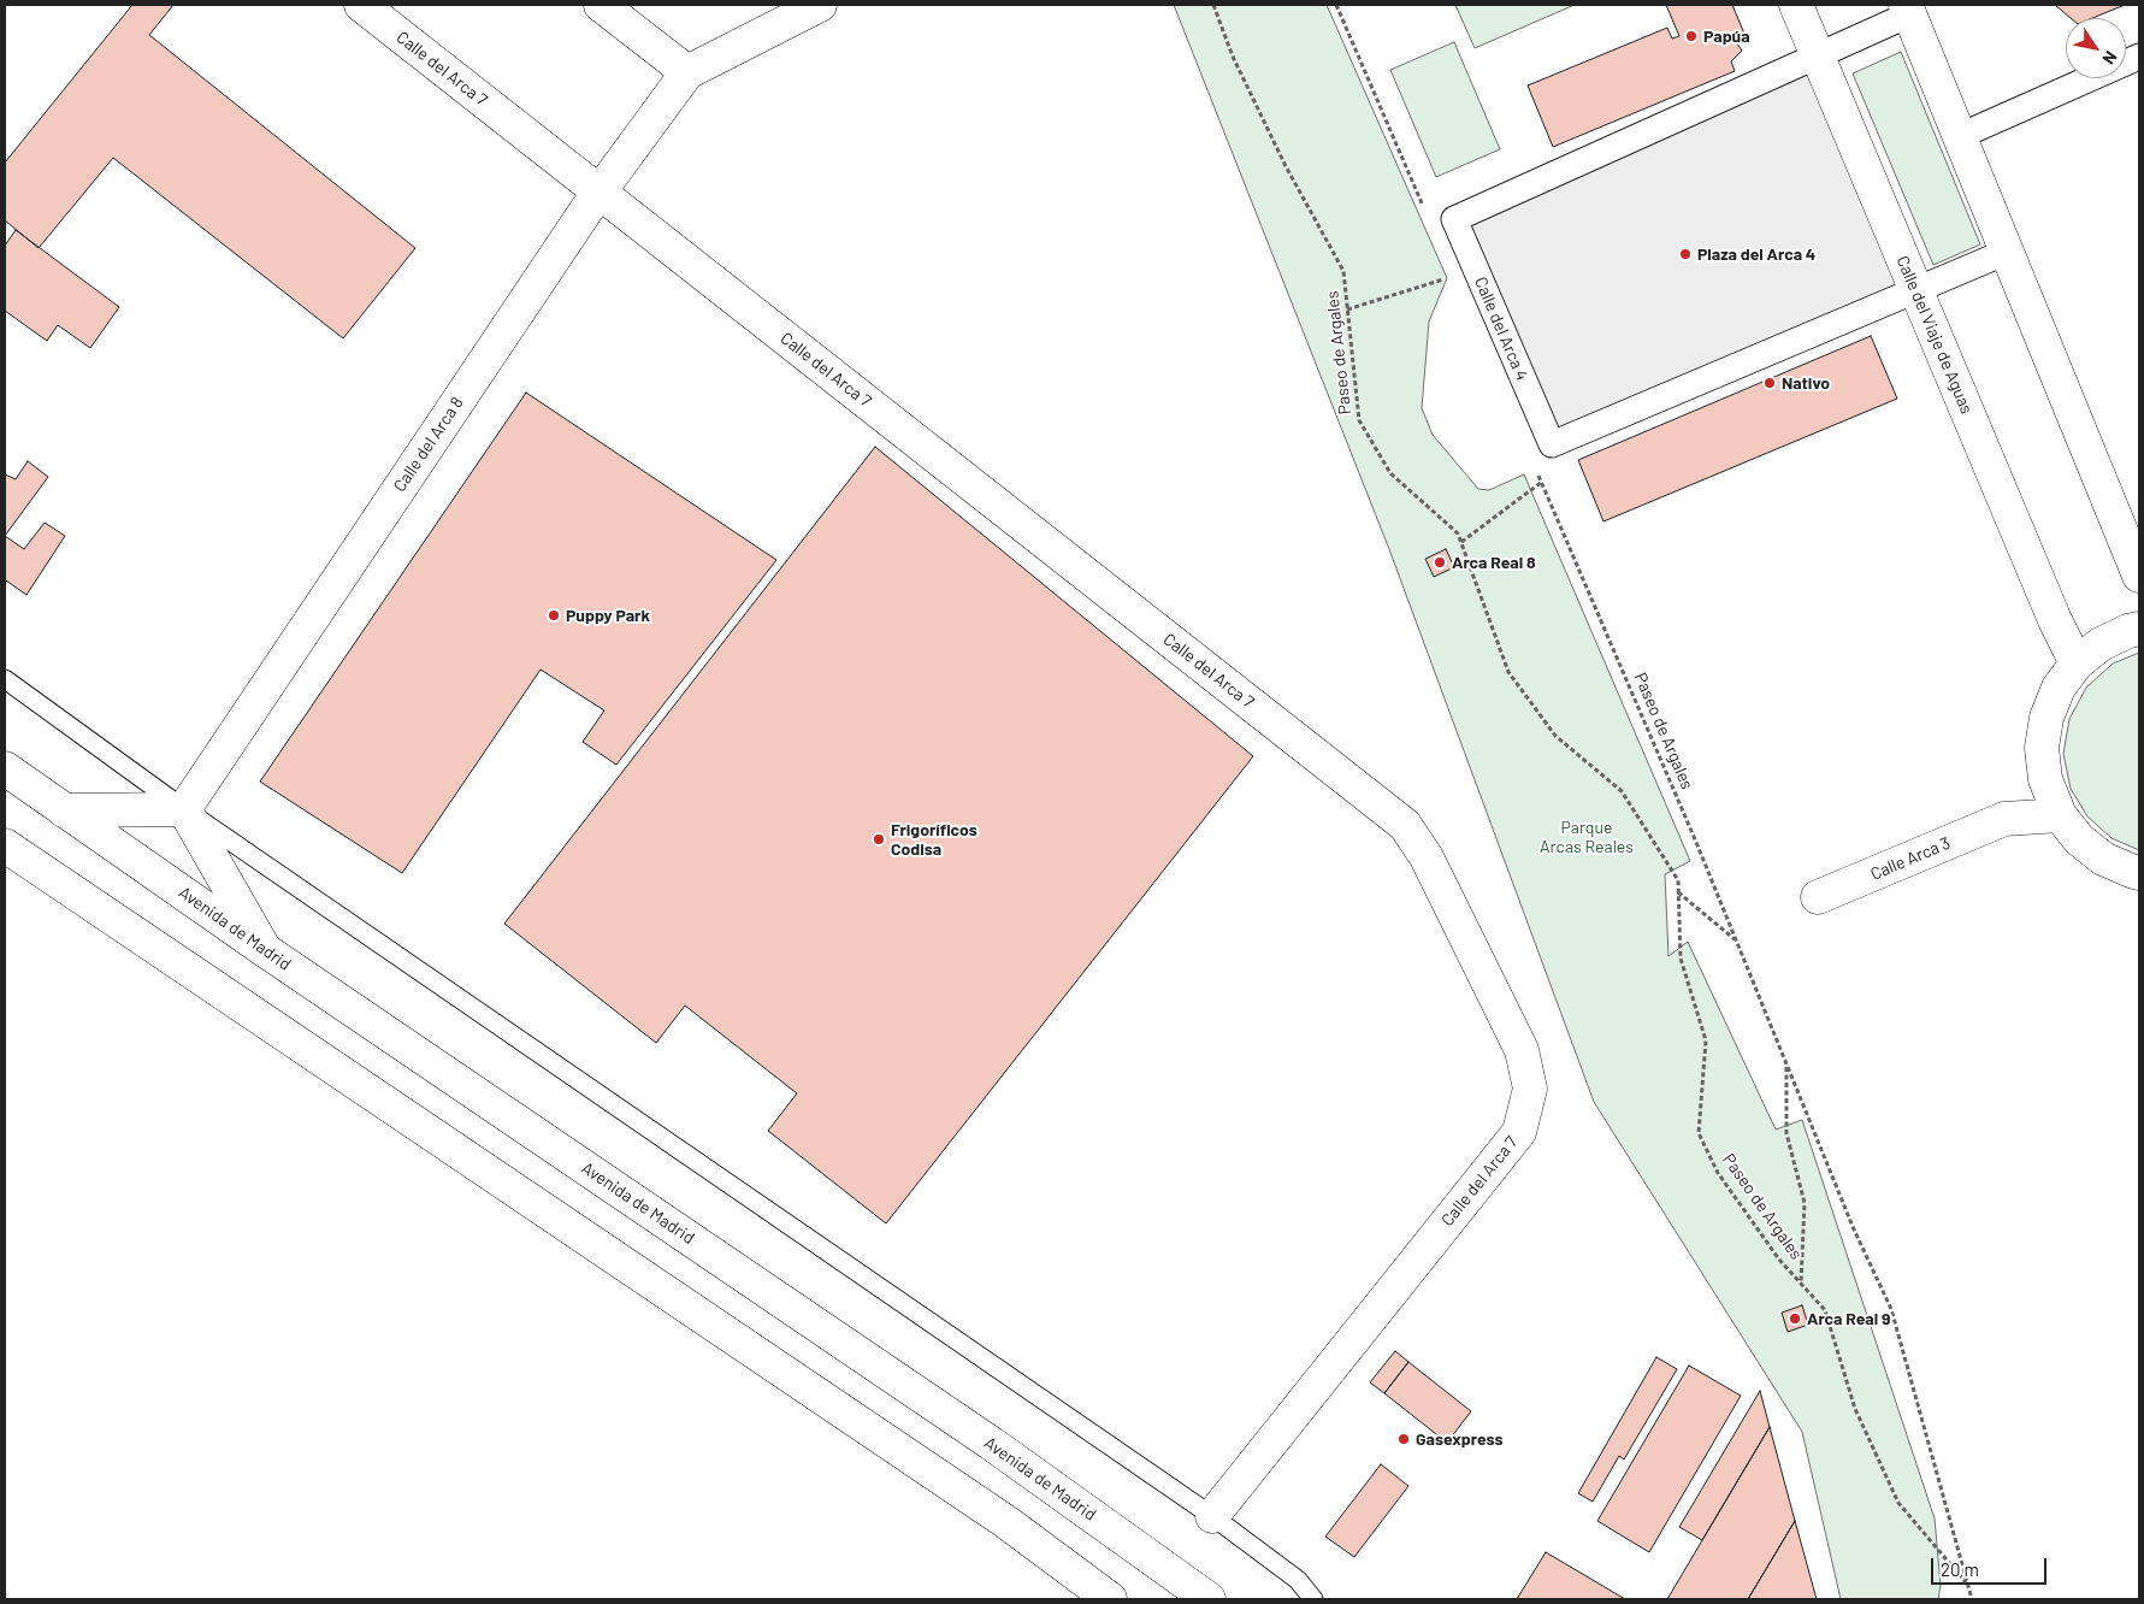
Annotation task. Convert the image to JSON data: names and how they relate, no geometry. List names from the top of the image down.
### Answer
{
  "streets": {
    "street": [
      "Calle del Arca 7",
      "Calle del Arca 4",
      "Calle del Viaje de Aguas",
      "Calle del Arca 8",
      "Calle Arca 3",
      "Avenida de Madrid"
    ],
    "path": ["Paseo de Argales"]
  },
  "crossings": [
    ["Calle del Arca 7", "Calle del Arca 8"],
    ["Calle del Arca 4", "Calle del Viaje de Aguas"]
  ],
  "parks": ["Parque Arcas Reales"],
  "places": [
    "Papúa",
    "Plaza del Arca 4",
    "Nativo",
    "Arca Real 8",
    "Puppy Park",
    "Frigoríficos Codisa",
    "Arca Real 9",
    "Gasexpress"
  ],
  "scale_bar": "20 m",
  "north": "bottom right"
}
